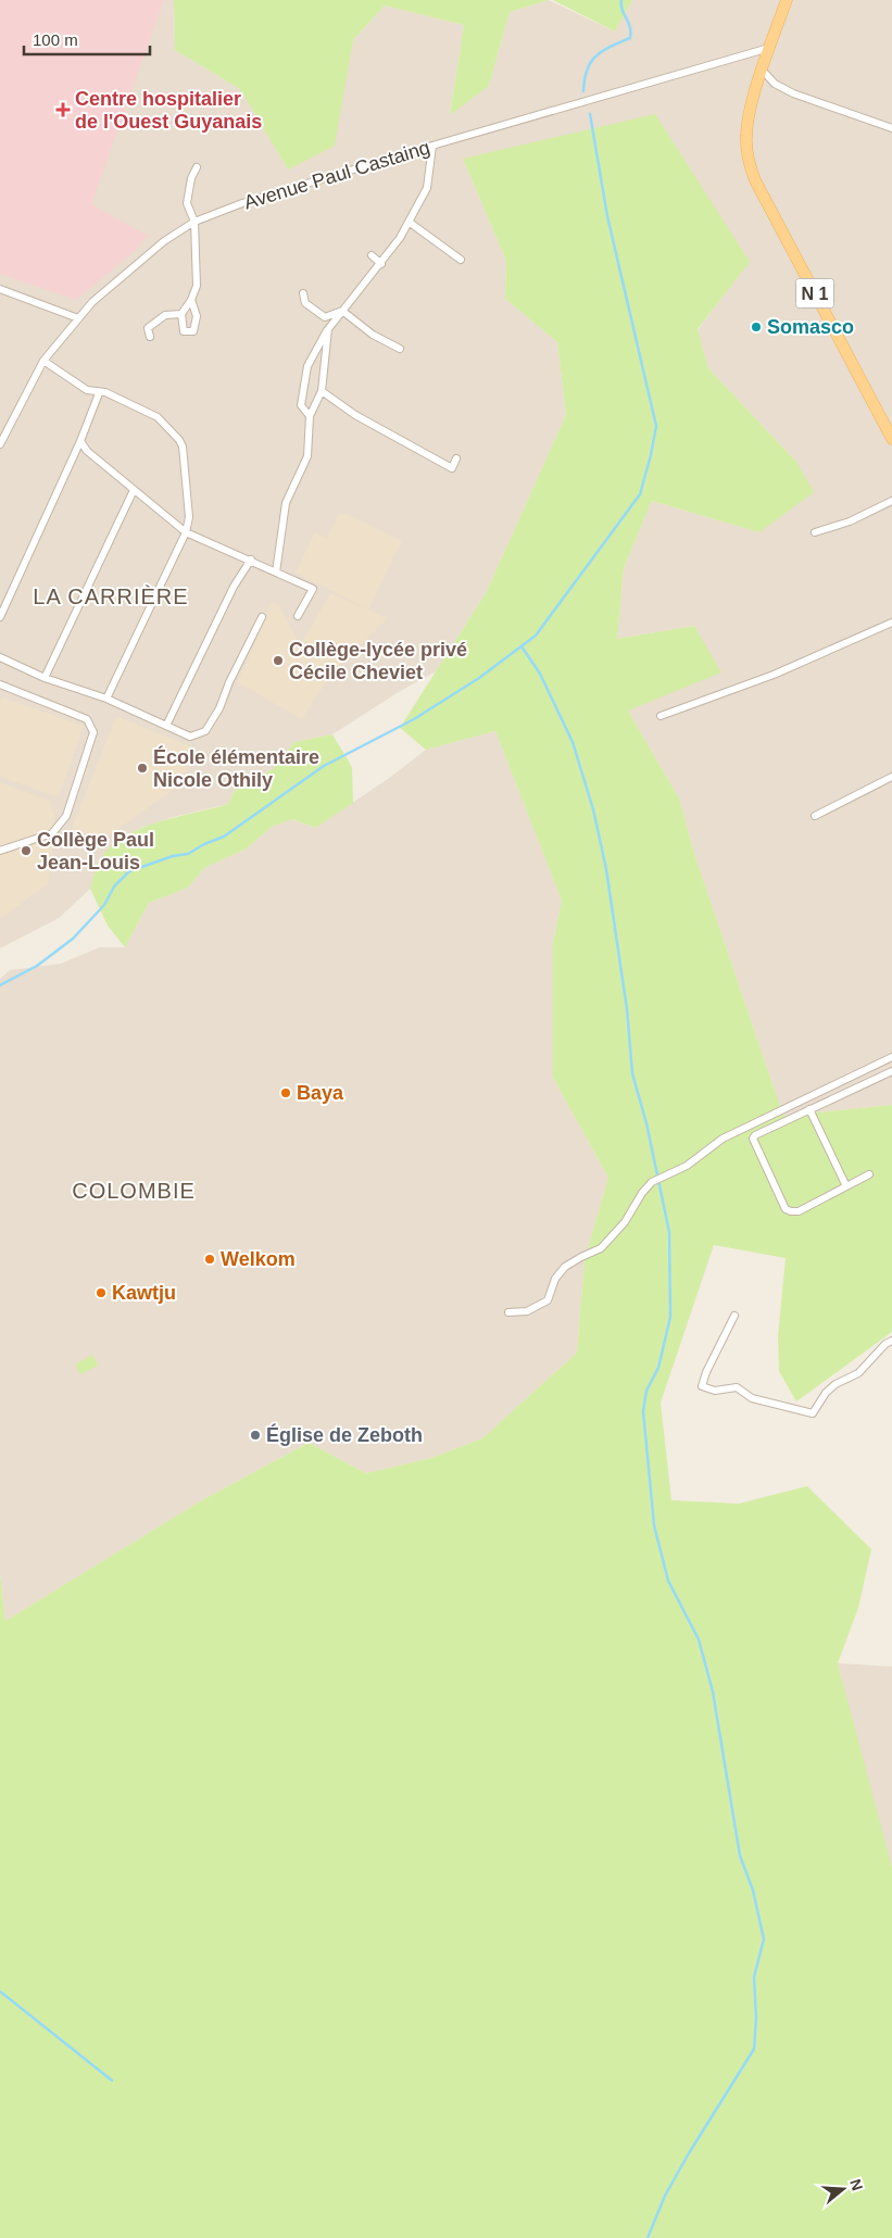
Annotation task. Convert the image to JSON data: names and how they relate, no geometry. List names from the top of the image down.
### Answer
{
  "streets": {
    "main road": ["N 1"],
    "street": ["Avenue Paul Castaing"]
  },
  "crossings": [
    ["Avenue Paul Castaing", "N 1"]
  ],
  "districts": ["LA CARRIÈRE", "COLOMBIE"],
  "places": {
    "health": ["Centre hospitalier de l'Ouest Guyanais"],
    "other": [
      "Somasco",
      "Collège-lycée privé Cécile Cheviet",
      "École élémentaire Nicole Othily",
      "Collège Paul Jean-Louis",
      "Baya",
      "Welkom",
      "Kawtju",
      "Église de Zeboth"
    ]
  },
  "scale_bar": "100 m",
  "north": "right"
}
